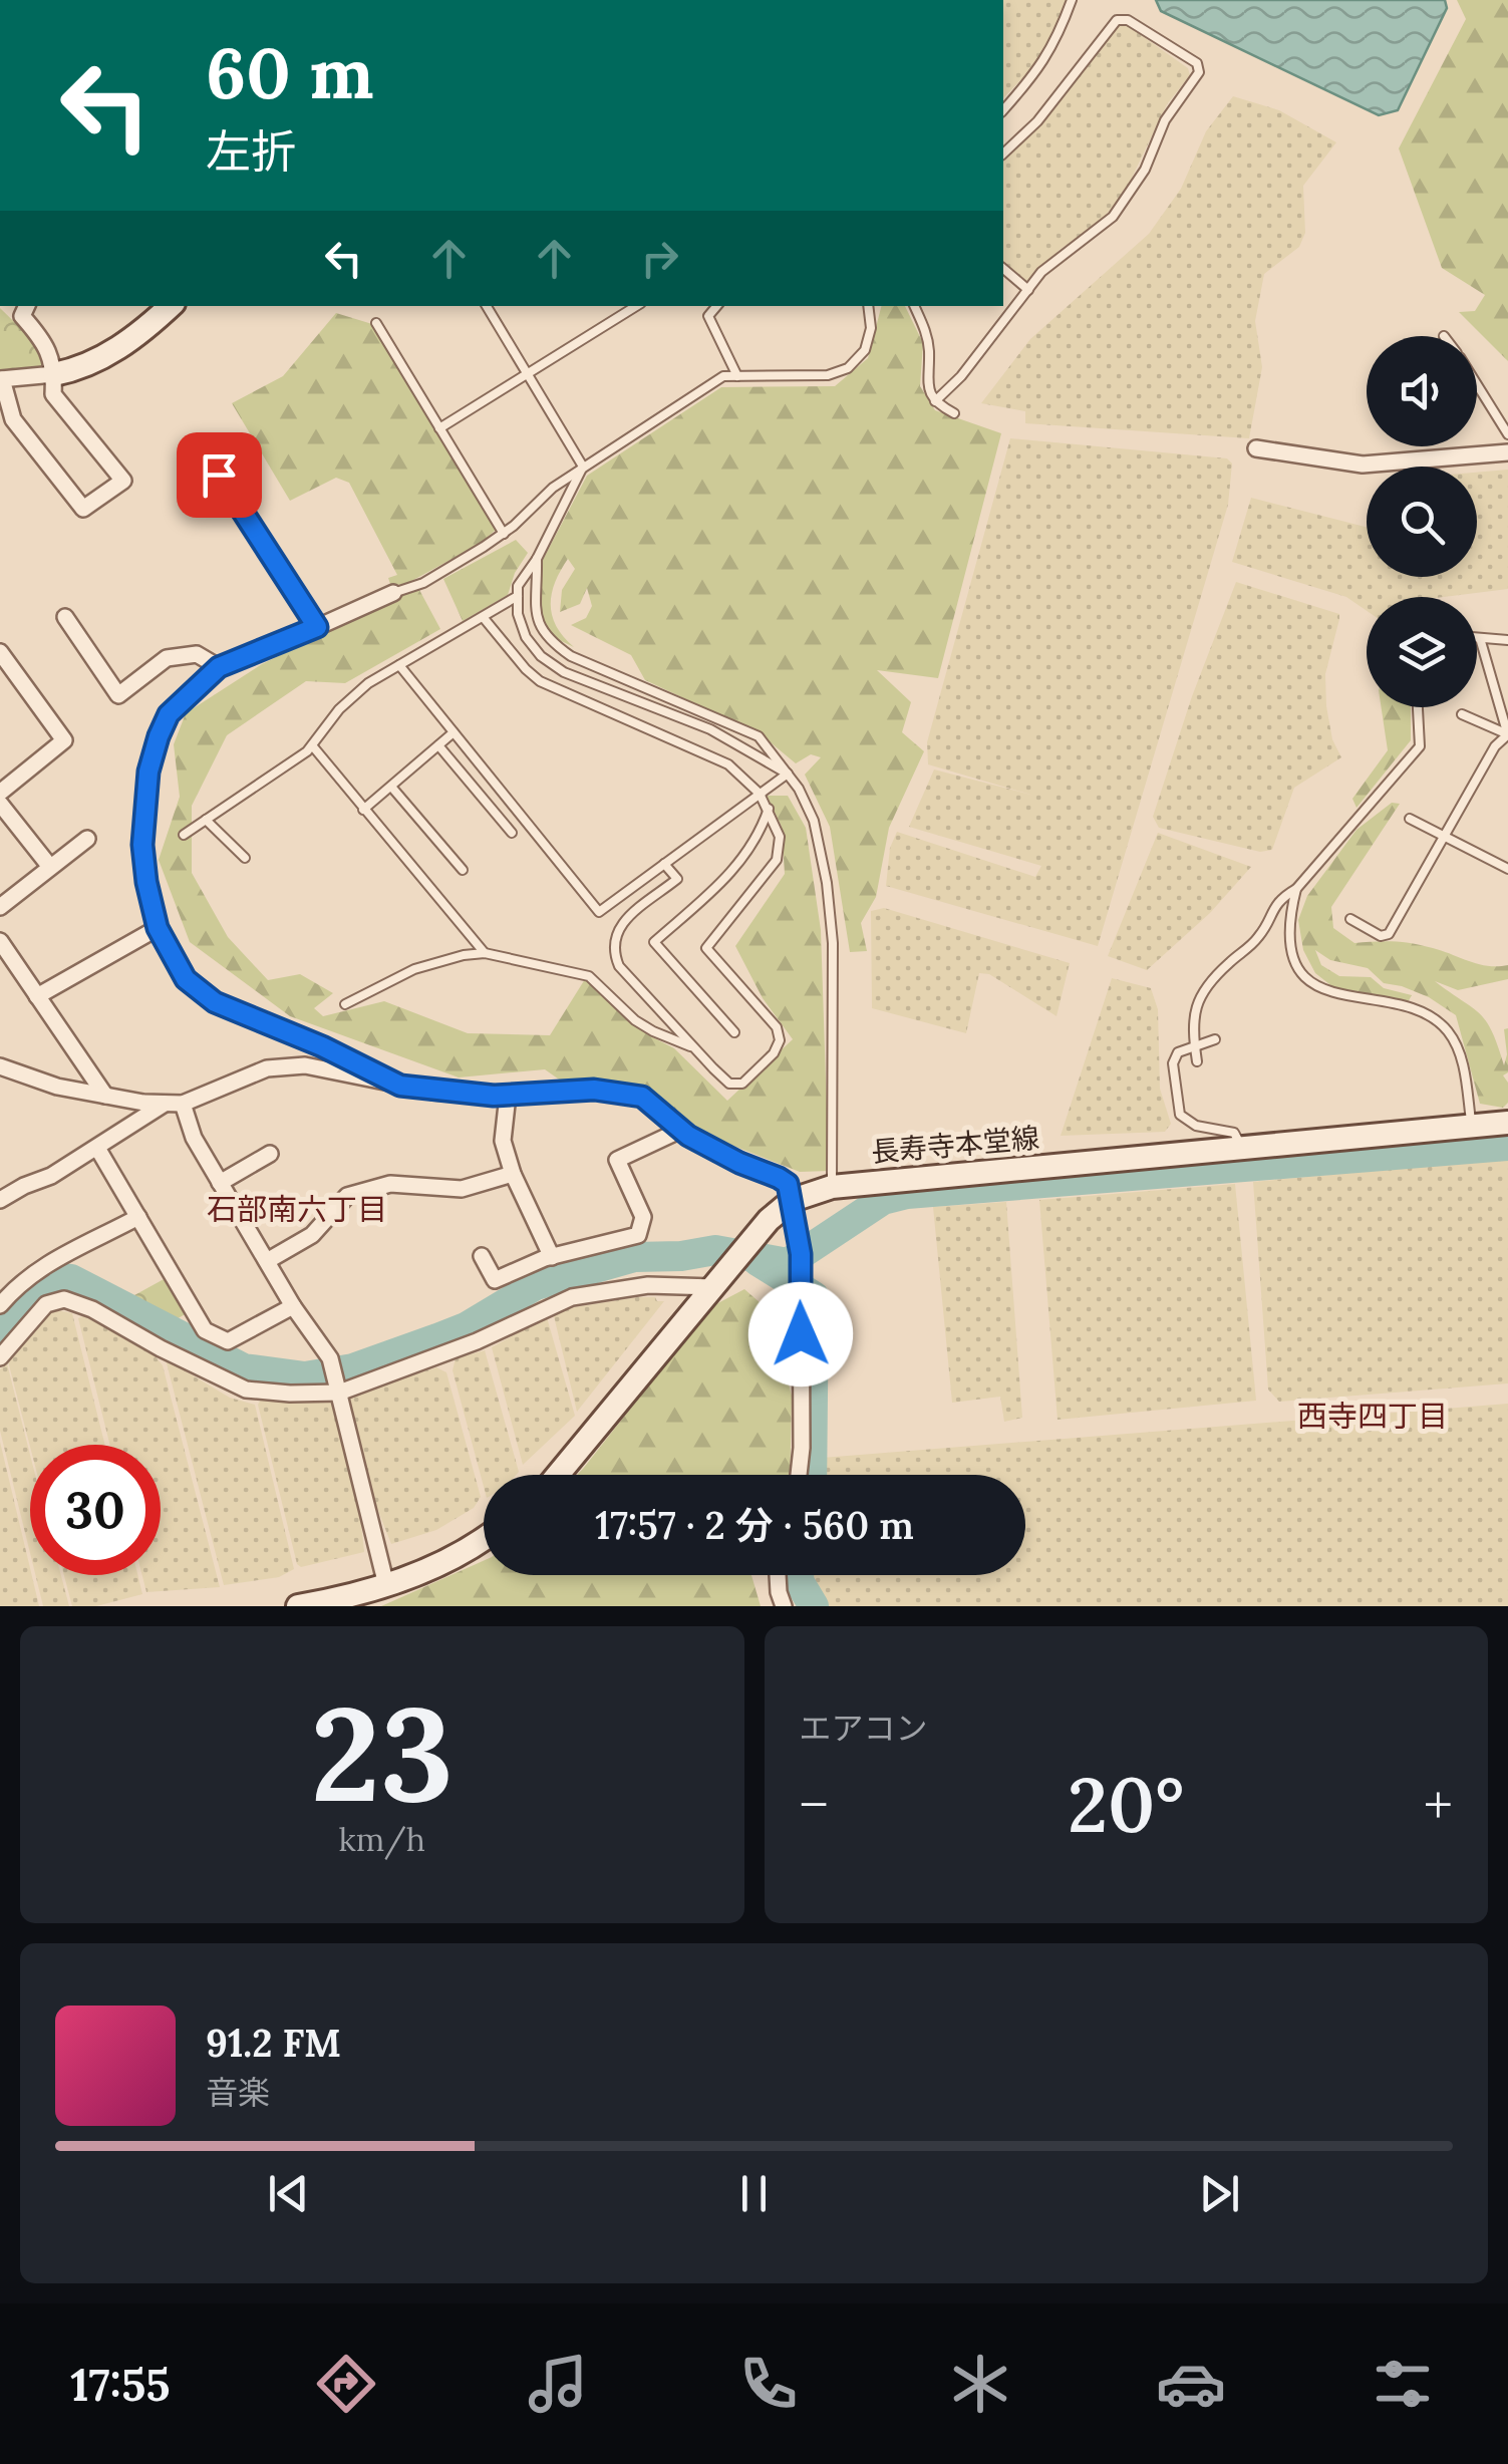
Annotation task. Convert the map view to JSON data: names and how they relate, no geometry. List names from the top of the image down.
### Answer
{
  "streets": {
    "main road": ["長寿寺本堂線"]
  },
  "districts": ["石部南六丁目", "西寺四丁目"],
  "page": {
    "turn": ["60 m", "左折"],
    "limit": "30",
    "trip": "17:57 · 2 分 · 560 m",
    "tile": [
      ["23", "km/h"],
      "エアコン"
    ],
    "heat": ["−", "20°", "+"],
    "song": ["91.2 FM", "音楽"],
    "tabs": "17:55"
  }
}
